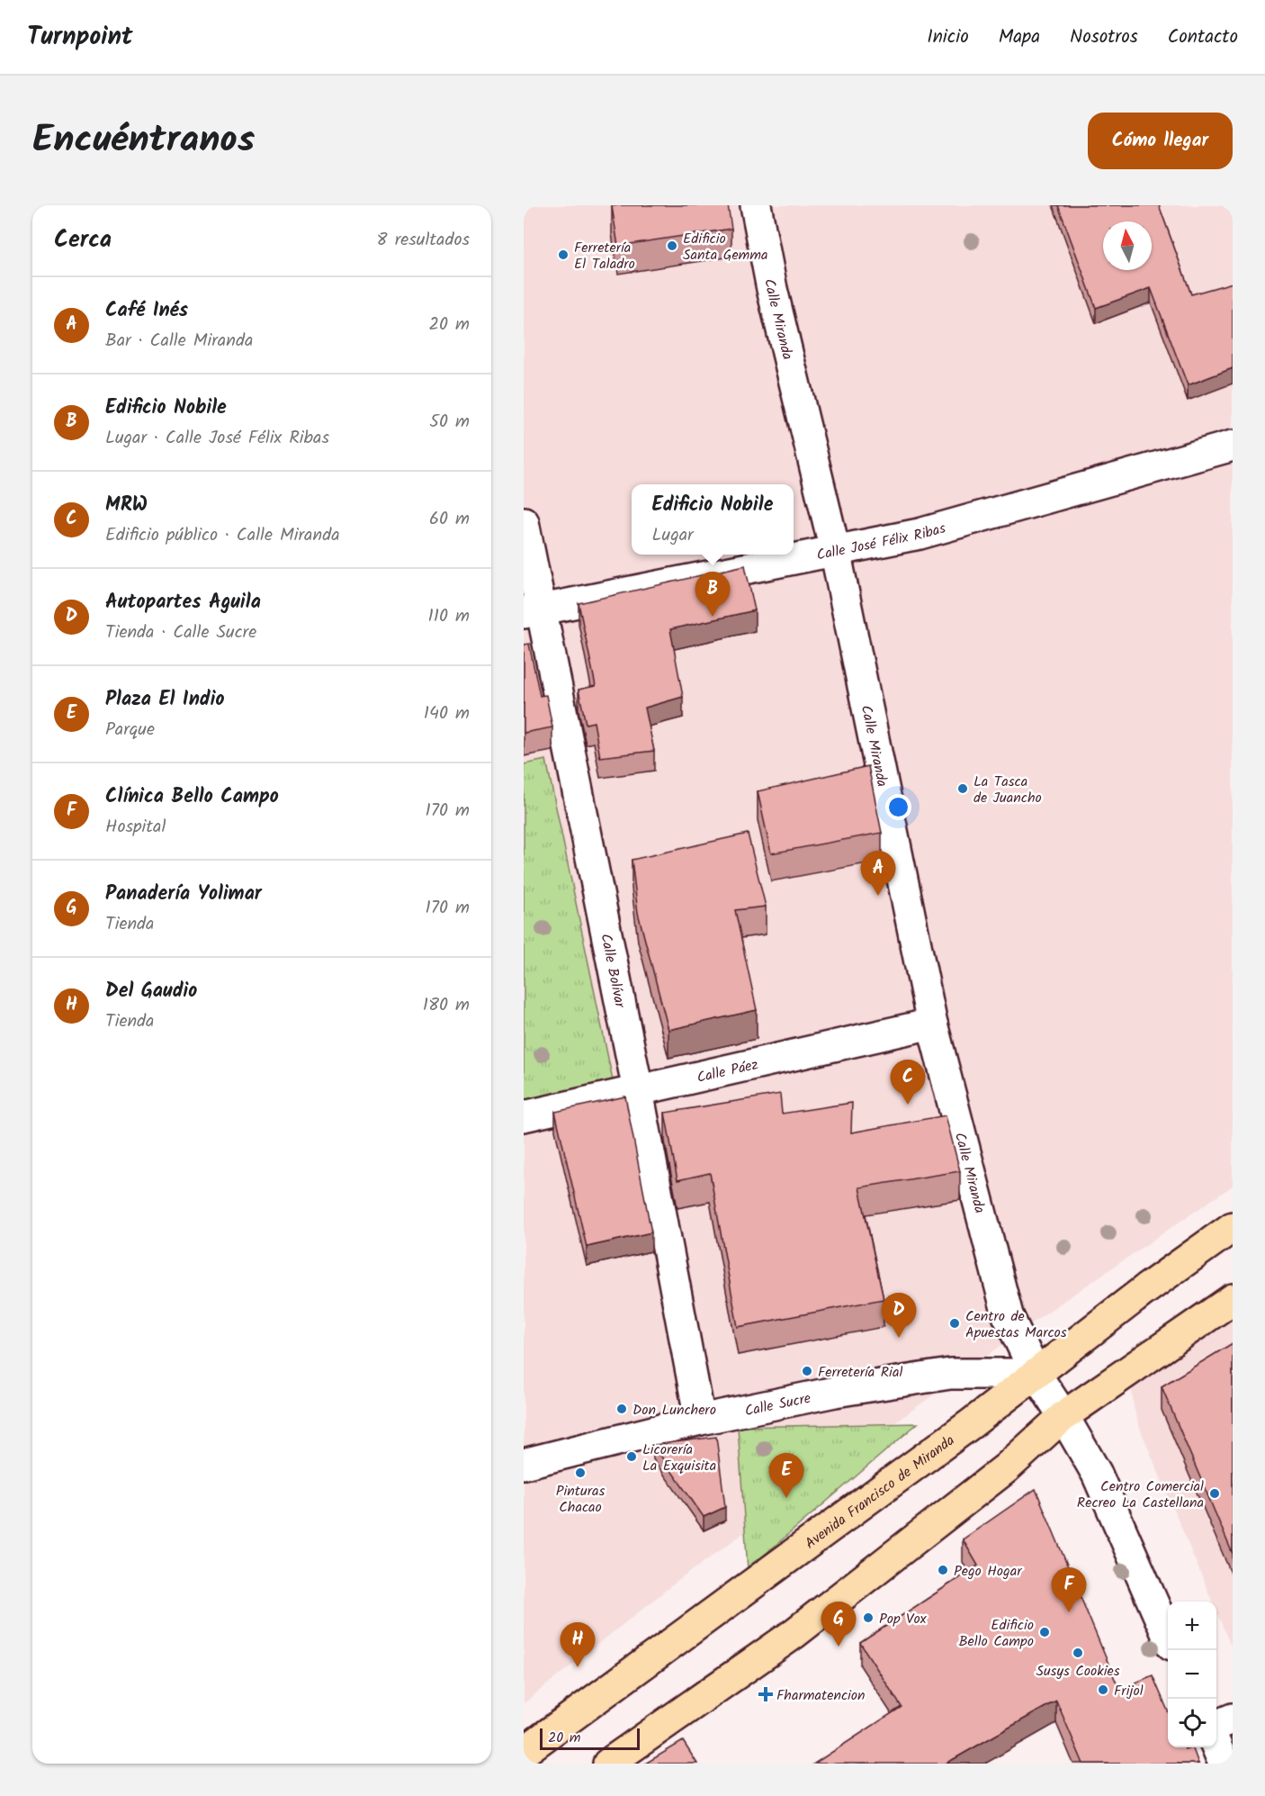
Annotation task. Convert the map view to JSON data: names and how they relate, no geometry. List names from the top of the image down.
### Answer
{
  "streets": {
    "main road": ["Avenida Francisco de Miranda"],
    "street": [
      "Calle Miranda",
      "Calle José Félix Ribas",
      "Calle Bolívar",
      "Calle Páez",
      "Calle Sucre"
    ]
  },
  "crossings": [
    ["Calle Miranda", "Calle José Félix Ribas"],
    ["Calle Miranda", "Calle Páez"],
    ["Calle Miranda", "Calle Sucre"],
    ["Calle Miranda", "Avenida Francisco de Miranda"],
    ["Calle José Félix Ribas", "Calle Bolívar"],
    ["Calle Bolívar", "Calle Páez"],
    ["Calle Bolívar", "Calle Sucre"],
    ["Calle Sucre", "Avenida Francisco de Miranda"]
  ],
  "places": {
    "other": [
      "Edificio Santa Gemma",
      "Ferretería El Taladro",
      "La Tasca de Juancho",
      "Centro de Apuestas Marcos",
      "Ferretería Rial",
      "Don Lunchero",
      "Licorería La Exquisita",
      "Pinturas Chacao",
      "Centro Comercial Recreo La Castellana",
      "Pego Hogar",
      "Pop Vox",
      "Edificio Bello Campo",
      "Susys Cookies",
      "Frijol"
    ],
    "health": ["Fharmatencion"]
  },
  "scale_bar": "20 m",
  "north": "top",
  "page": {
    "header": "Turnpoint",
    "nav": [
      "Inicio",
      "Mapa",
      "Nosotros",
      "Contacto"
    ],
    "title": "Encuéntranos",
    "buttons": "Cómo llegar",
    "heading": ["Cerca", "8 resultados"],
    "list": [
      {
        "mark": "A",
        "name": "Café Inés",
        "note": "Bar · Calle Miranda",
        "value": "20 m"
      },
      {
        "mark": "B",
        "name": "Edificio Nobile",
        "note": "Lugar · Calle José Félix Ribas",
        "value": "50 m"
      },
      {
        "mark": "C",
        "name": "MRW",
        "note": "Edificio público · Calle Miranda",
        "value": "60 m"
      },
      {
        "mark": "D",
        "name": "Autopartes Aguila",
        "note": "Tienda · Calle Sucre",
        "value": "110 m"
      },
      {
        "mark": "E",
        "name": "Plaza El Indio",
        "note": "Parque",
        "value": "140 m"
      },
      {
        "mark": "F",
        "name": "Clínica Bello Campo",
        "note": "Hospital",
        "value": "170 m"
      },
      {
        "mark": "G",
        "name": "Panadería Yolimar",
        "note": "Tienda",
        "value": "170 m"
      },
      {
        "mark": "H",
        "name": "Del Gaudio",
        "note": "Tienda",
        "value": "180 m"
      }
    ],
    "popup": ["Edificio Nobile", "Lugar"],
    "pins": [
      "B",
      "A",
      "C",
      "D",
      "E",
      "F",
      "G",
      "H"
    ],
    "map_buttons": ["+", "−"],
    "scale": "20 m"
  }
}
